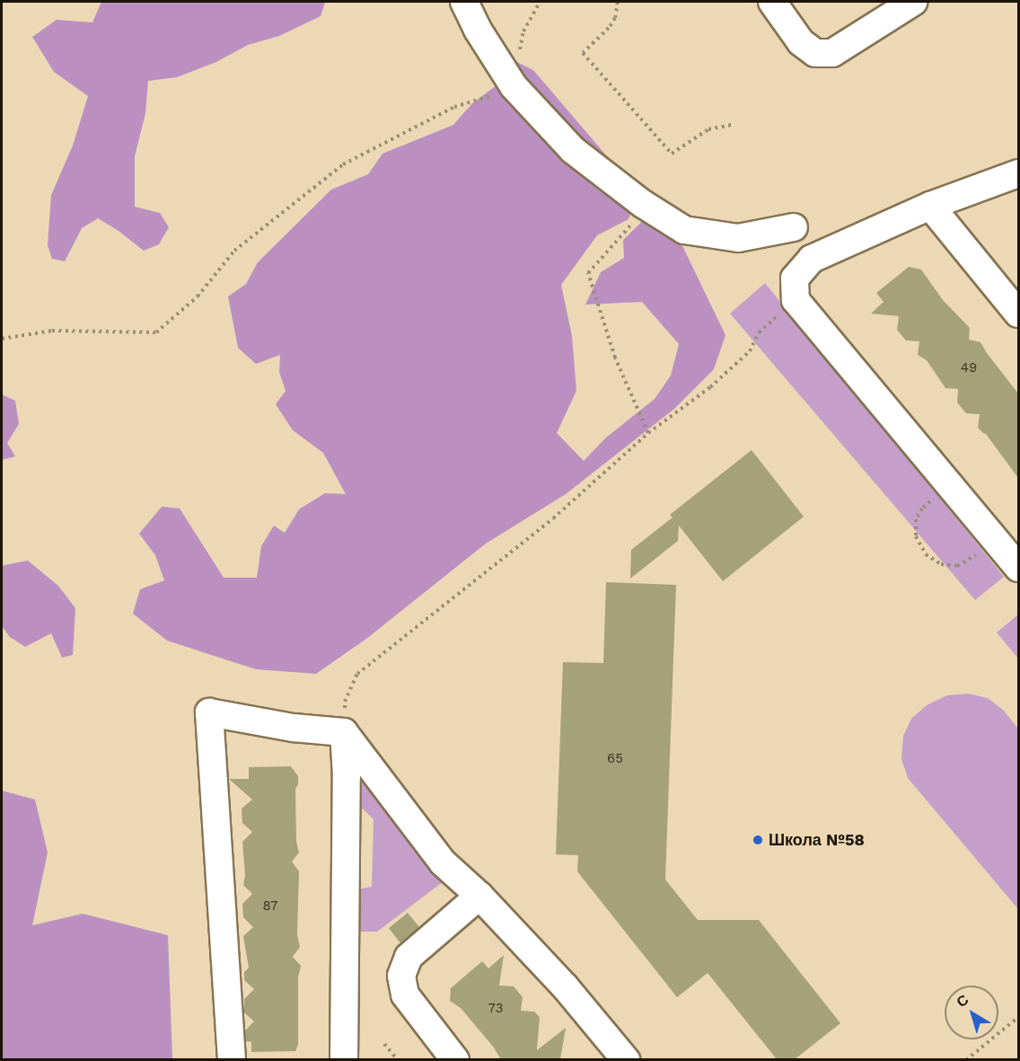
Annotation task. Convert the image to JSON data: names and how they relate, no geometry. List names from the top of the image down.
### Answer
{
  "places": ["Школа №58"],
  "house_numbers": [
    "49",
    "65",
    "87",
    "73"
  ],
  "north": "top left"
}
